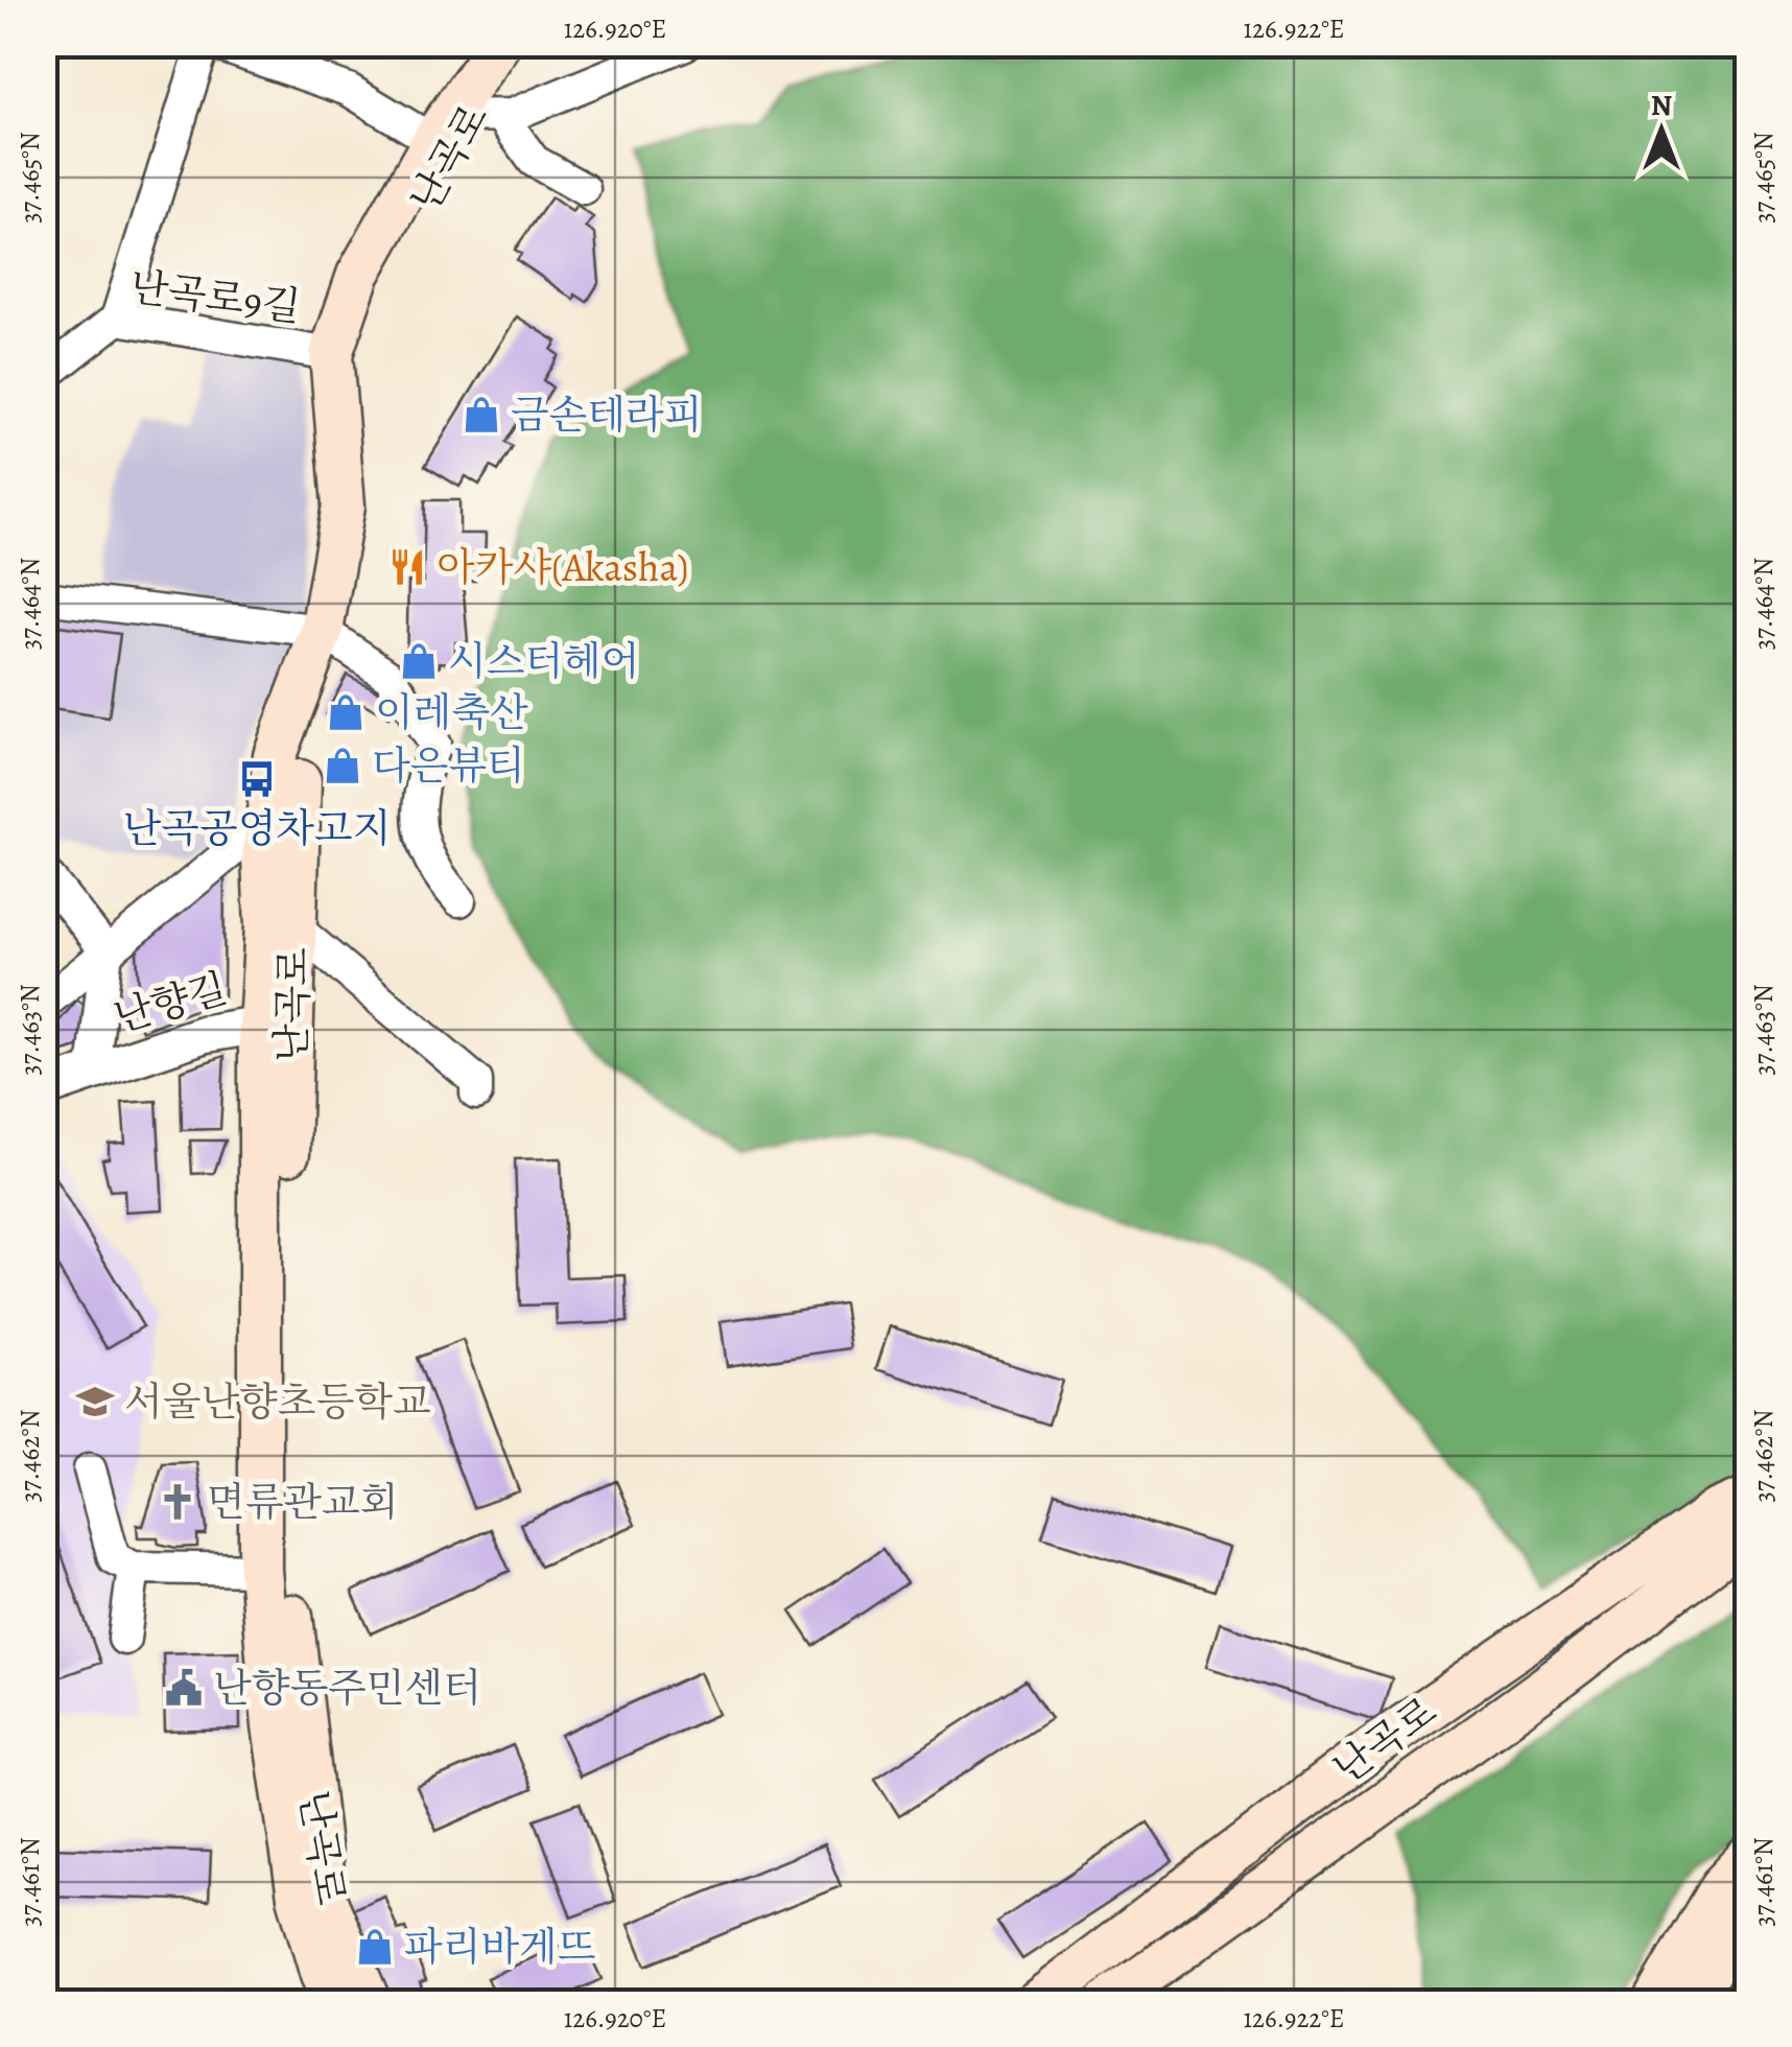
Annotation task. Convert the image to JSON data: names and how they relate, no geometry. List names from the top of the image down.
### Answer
{
  "streets": {
    "main road": ["난곡로"],
    "street": ["난곡로9길", "난향길"]
  },
  "crossings": [
    ["난곡로", "난곡로9길"],
    ["난곡로", "난향길"]
  ],
  "places": {
    "shop": [
      "금손테라피",
      "시스터헤어",
      "이레축산",
      "다은뷰티",
      "파리바게뜨"
    ],
    "restaurant": ["아카샤(Akasha)"],
    "bus stop": ["난곡공영차고지"],
    "school or university": ["서울난향초등학교"],
    "church": ["면류관교회"],
    "public building": ["난향동주민센터"]
  },
  "north": "top",
  "coordinates": [
    "126.920°E",
    "126.922°E",
    "37.465°N",
    "37.464°N",
    "37.463°N",
    "37.462°N",
    "37.461°N"
  ]
}
